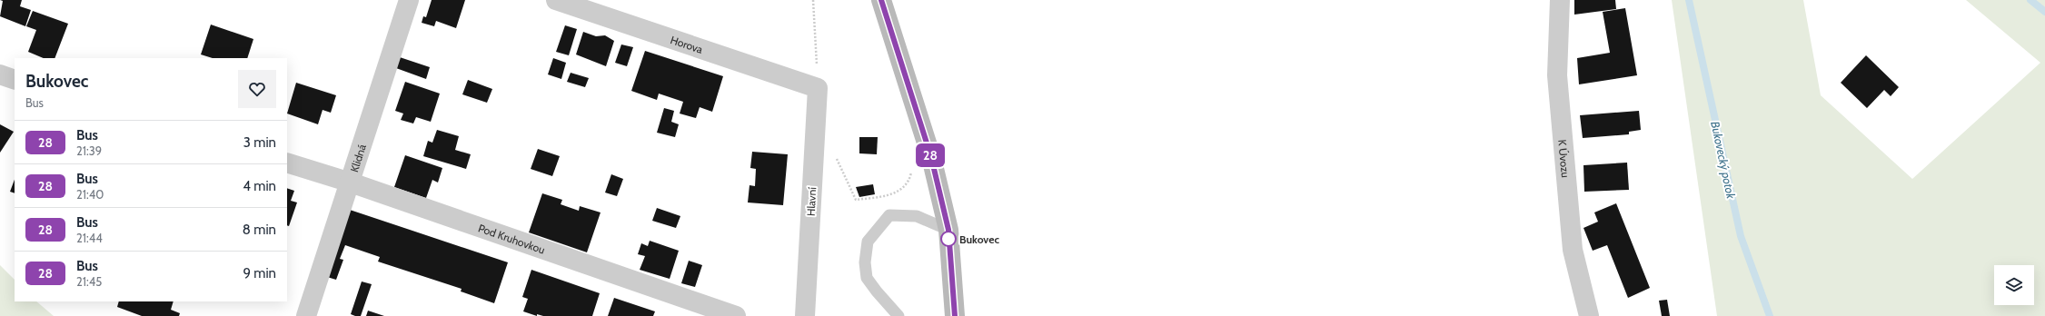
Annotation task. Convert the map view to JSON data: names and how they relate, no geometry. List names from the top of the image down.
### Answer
{
  "streets": {
    "street": [
      "Horova",
      "Klidná",
      "K Úvozu",
      "Hlavní",
      "Pod Kruhovkou"
    ]
  },
  "crossings": [
    ["Horova", "Hlavní"],
    ["Klidná", "Pod Kruhovkou"]
  ],
  "water": ["Bukovecký potok"],
  "places": ["Bukovec"],
  "lines": ["bus line 28"],
  "page": {
    "on_map": "28",
    "heading": ["Bukovec", "Bus"],
    "list": [
      {
        "mark": "28",
        "name": "Bus",
        "note": "21:39",
        "value": "3 min"
      },
      {
        "mark": "28",
        "name": "Bus",
        "note": "21:40",
        "value": "4 min"
      },
      {
        "mark": "28",
        "name": "Bus",
        "note": "21:44",
        "value": "8 min"
      },
      {
        "mark": "28",
        "name": "Bus",
        "note": "21:45",
        "value": "9 min"
      }
    ]
  }
}
